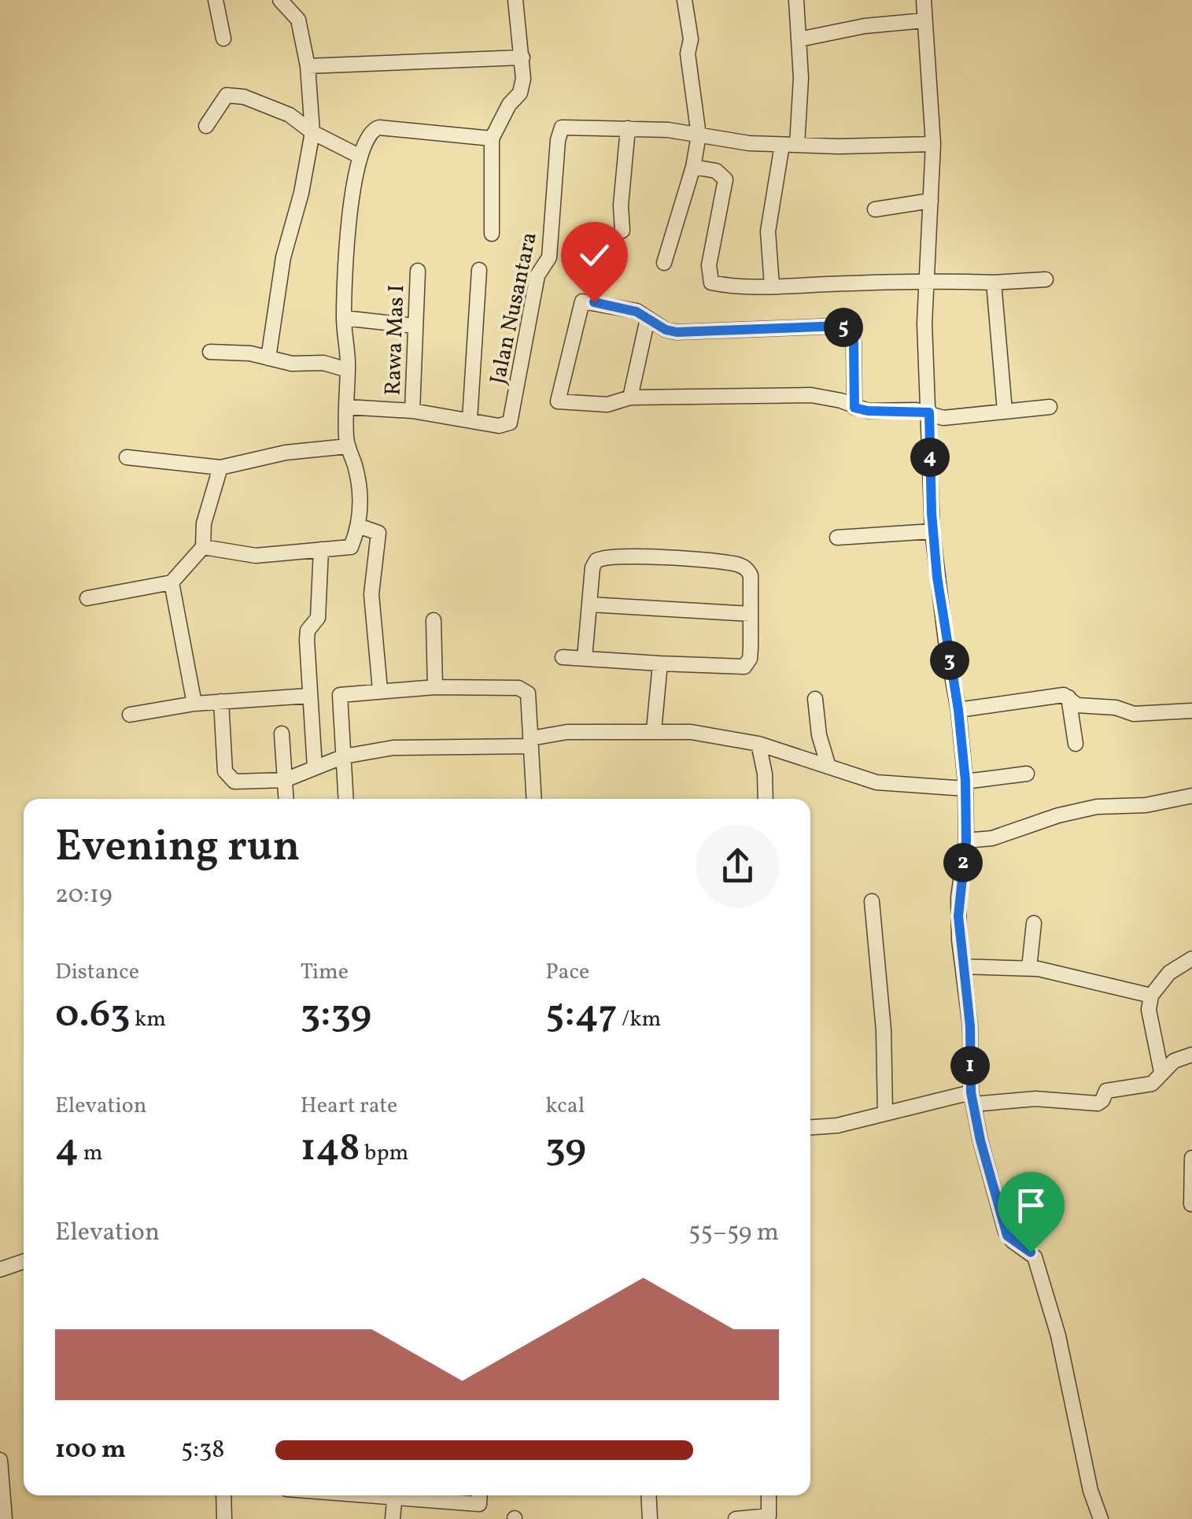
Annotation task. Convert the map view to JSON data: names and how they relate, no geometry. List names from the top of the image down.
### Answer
{
  "streets": {
    "street": ["Jalan Nusantara", "Rawa Mas I"]
  },
  "crossings": [
    ["Jalan Nusantara", "Rawa Mas I"]
  ],
  "page": {
    "pins": [
      "5",
      "4",
      "3",
      "2",
      "1"
    ],
    "heading": ["Evening run", "20:19"],
    "stats": [
      ["Distance", "0.63 km"],
      ["Time", "3:39"],
      ["Pace", "5:47 /km"],
      ["Elevation", "4 m"],
      ["Heart rate", "148 bpm"],
      ["kcal", "39"]
    ],
    "chart": ["Elevation", "55–59 m"],
    "list": [
      {
        "name": "100 m",
        "note": "5:38"
      }
    ]
  }
}
